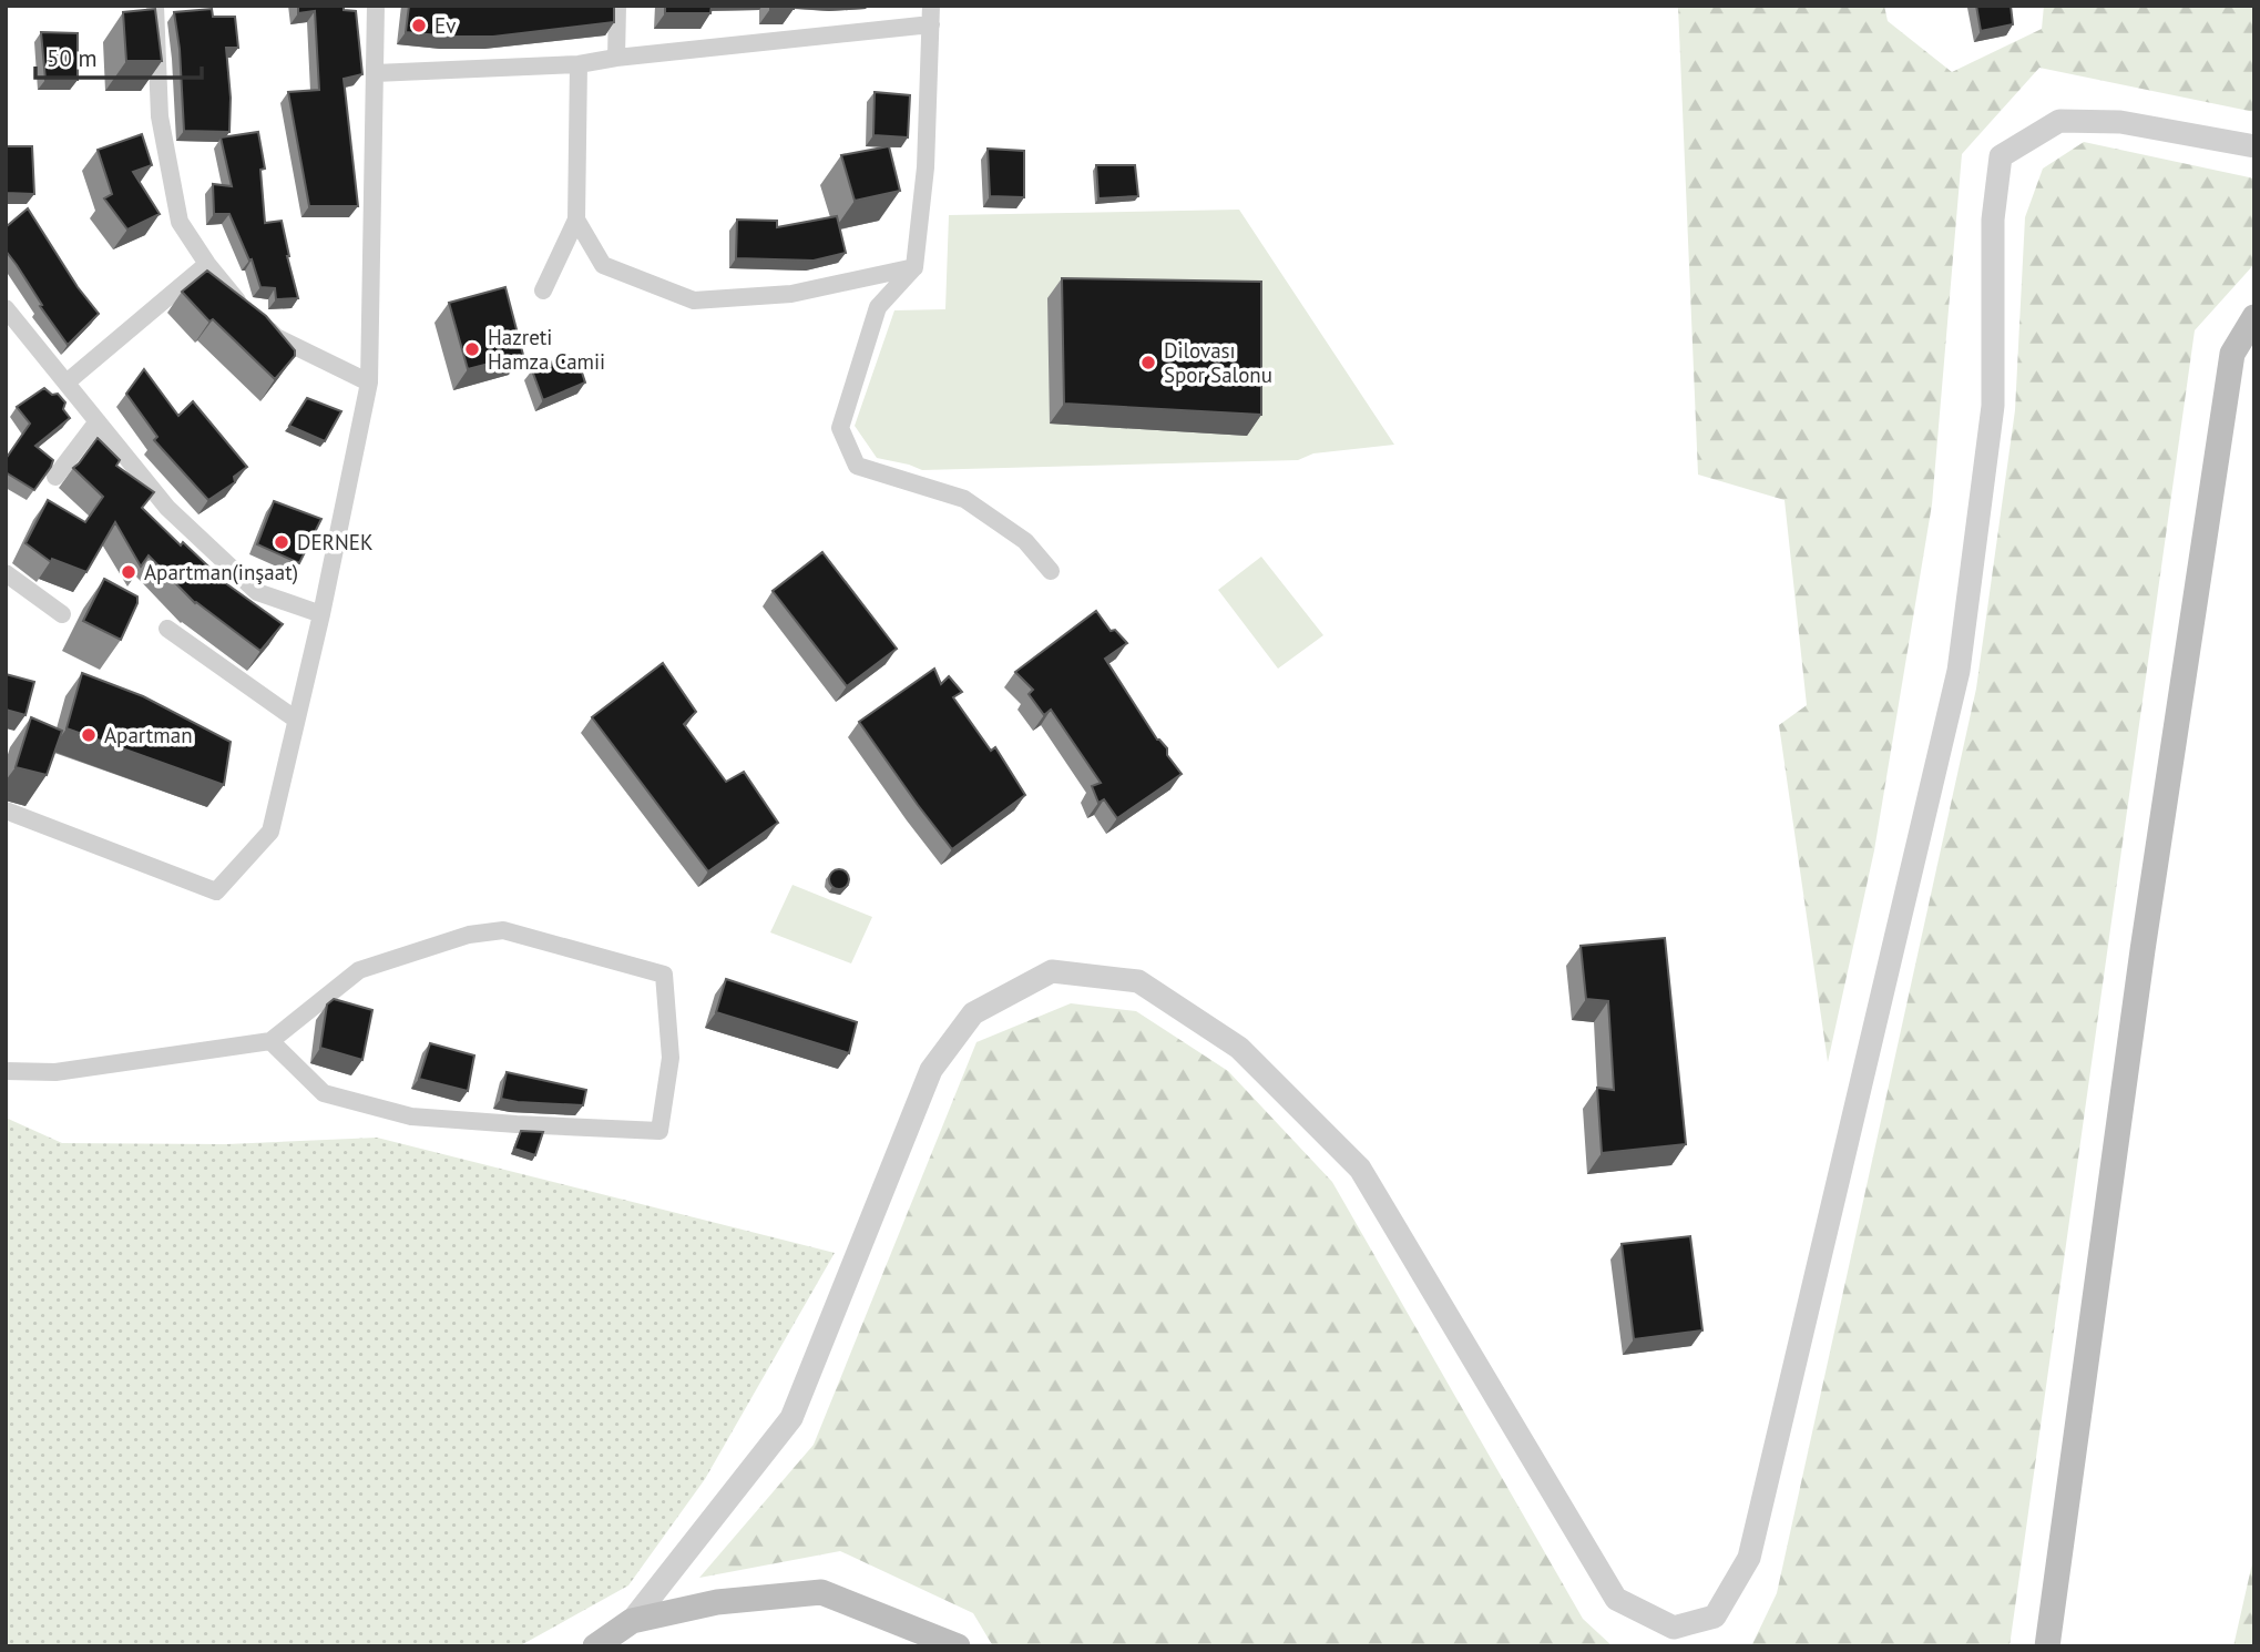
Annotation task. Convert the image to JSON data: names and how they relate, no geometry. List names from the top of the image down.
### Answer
{
  "places": [
    "Ev",
    "Hazreti Hamza Camii",
    "Dilovası Spor Salonu",
    "DERNEK",
    "Apartman(inşaat)",
    "Apartman"
  ],
  "scale_bar": "50 m"
}
